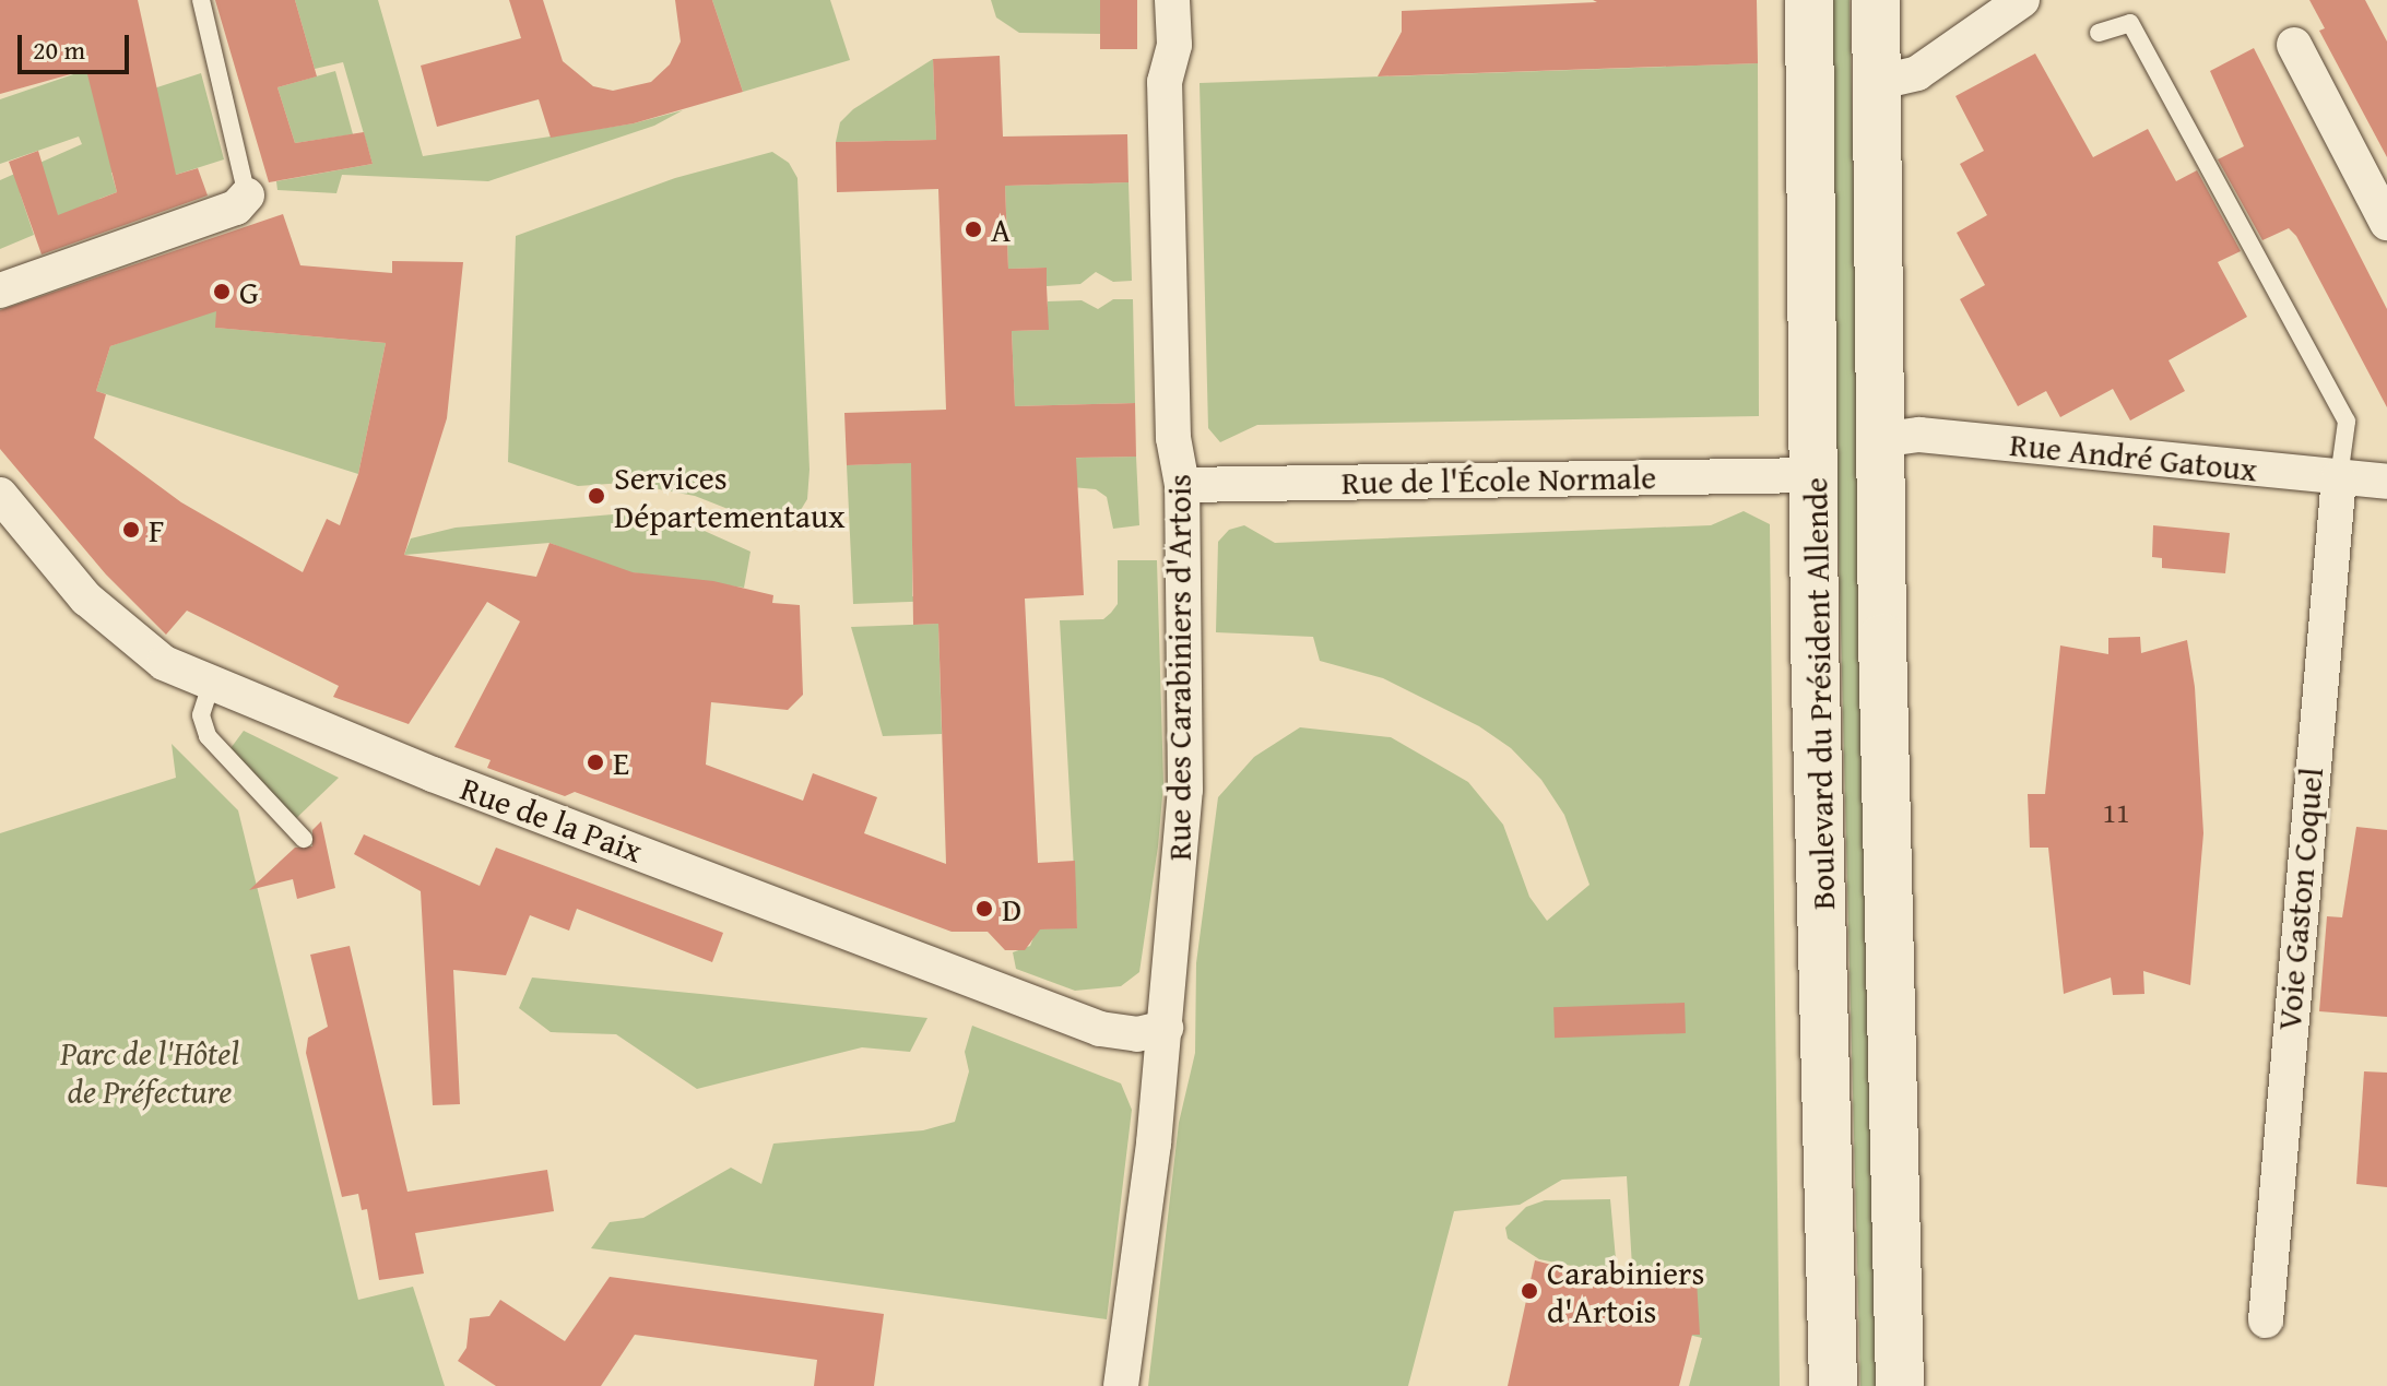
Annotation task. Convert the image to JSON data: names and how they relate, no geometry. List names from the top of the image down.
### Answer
{
  "streets": {
    "main road": ["Boulevard du Président Allende"],
    "street": [
      "Rue André Gatoux",
      "Rue de l'École Normale",
      "Rue des Carabiniers d'Artois",
      "Rue de la Paix",
      "Voie Gaston Coquel"
    ]
  },
  "crossings": [
    ["Rue André Gatoux", "Boulevard du Président Allende"],
    ["Rue André Gatoux", "Voie Gaston Coquel"],
    ["Rue de l'École Normale", "Rue des Carabiniers d'Artois"],
    ["Rue de l'École Normale", "Boulevard du Président Allende"],
    ["Rue des Carabiniers d'Artois", "Rue de la Paix"]
  ],
  "parks": ["Parc de l'Hôtel de Préfecture"],
  "places": [
    "A",
    "G",
    "Services Départementaux",
    "F",
    "E",
    "D",
    "Carabiniers d'Artois"
  ],
  "house_numbers": ["11"],
  "scale_bar": "20 m"
}
